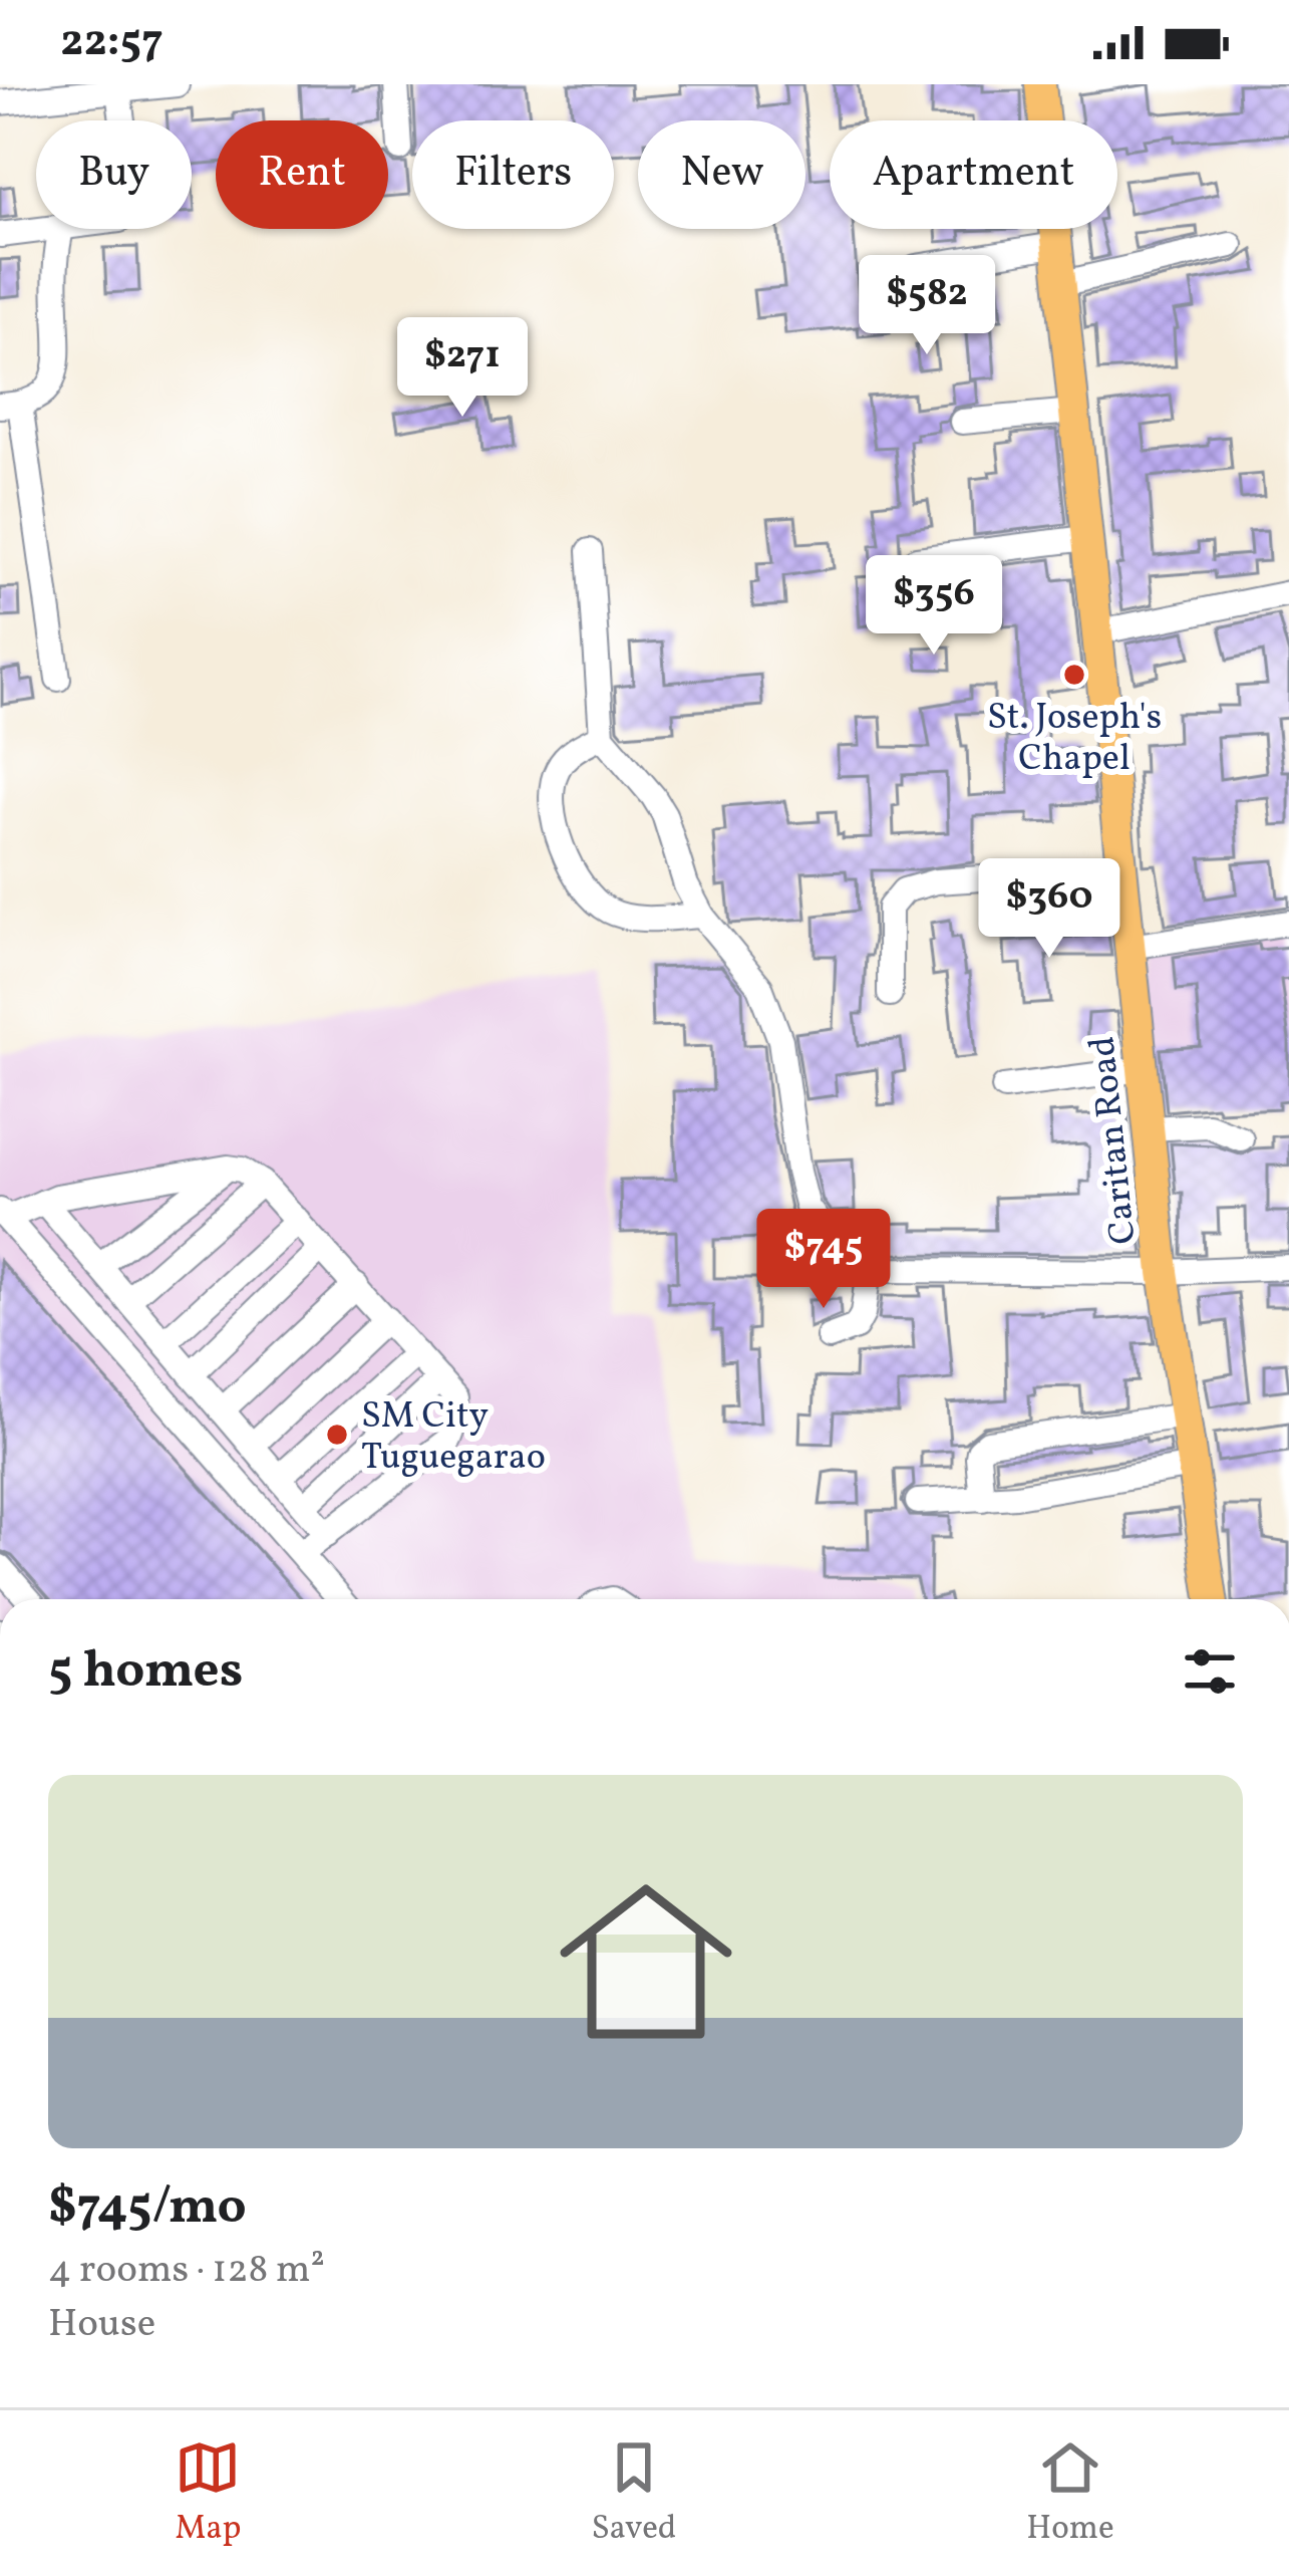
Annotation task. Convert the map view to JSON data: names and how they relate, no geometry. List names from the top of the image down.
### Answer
{
  "streets": {
    "main road": ["Caritan Road"]
  },
  "places": ["St. Joseph's Chapel", "SM City Tuguegarao"],
  "page": {
    "status": "22:57",
    "chip": [
      "Buy",
      "Rent",
      "Filters",
      "New",
      "Apartment"
    ],
    "price": [
      "$582",
      "$271",
      "$356",
      "$360",
      "$745"
    ],
    "heading": "5 homes",
    "list": [
      {
        "name": "$745/mo",
        "note": "4 rooms · 128 m² · House"
      }
    ],
    "tabs": ["Map", "Saved", "Home"]
  }
}
